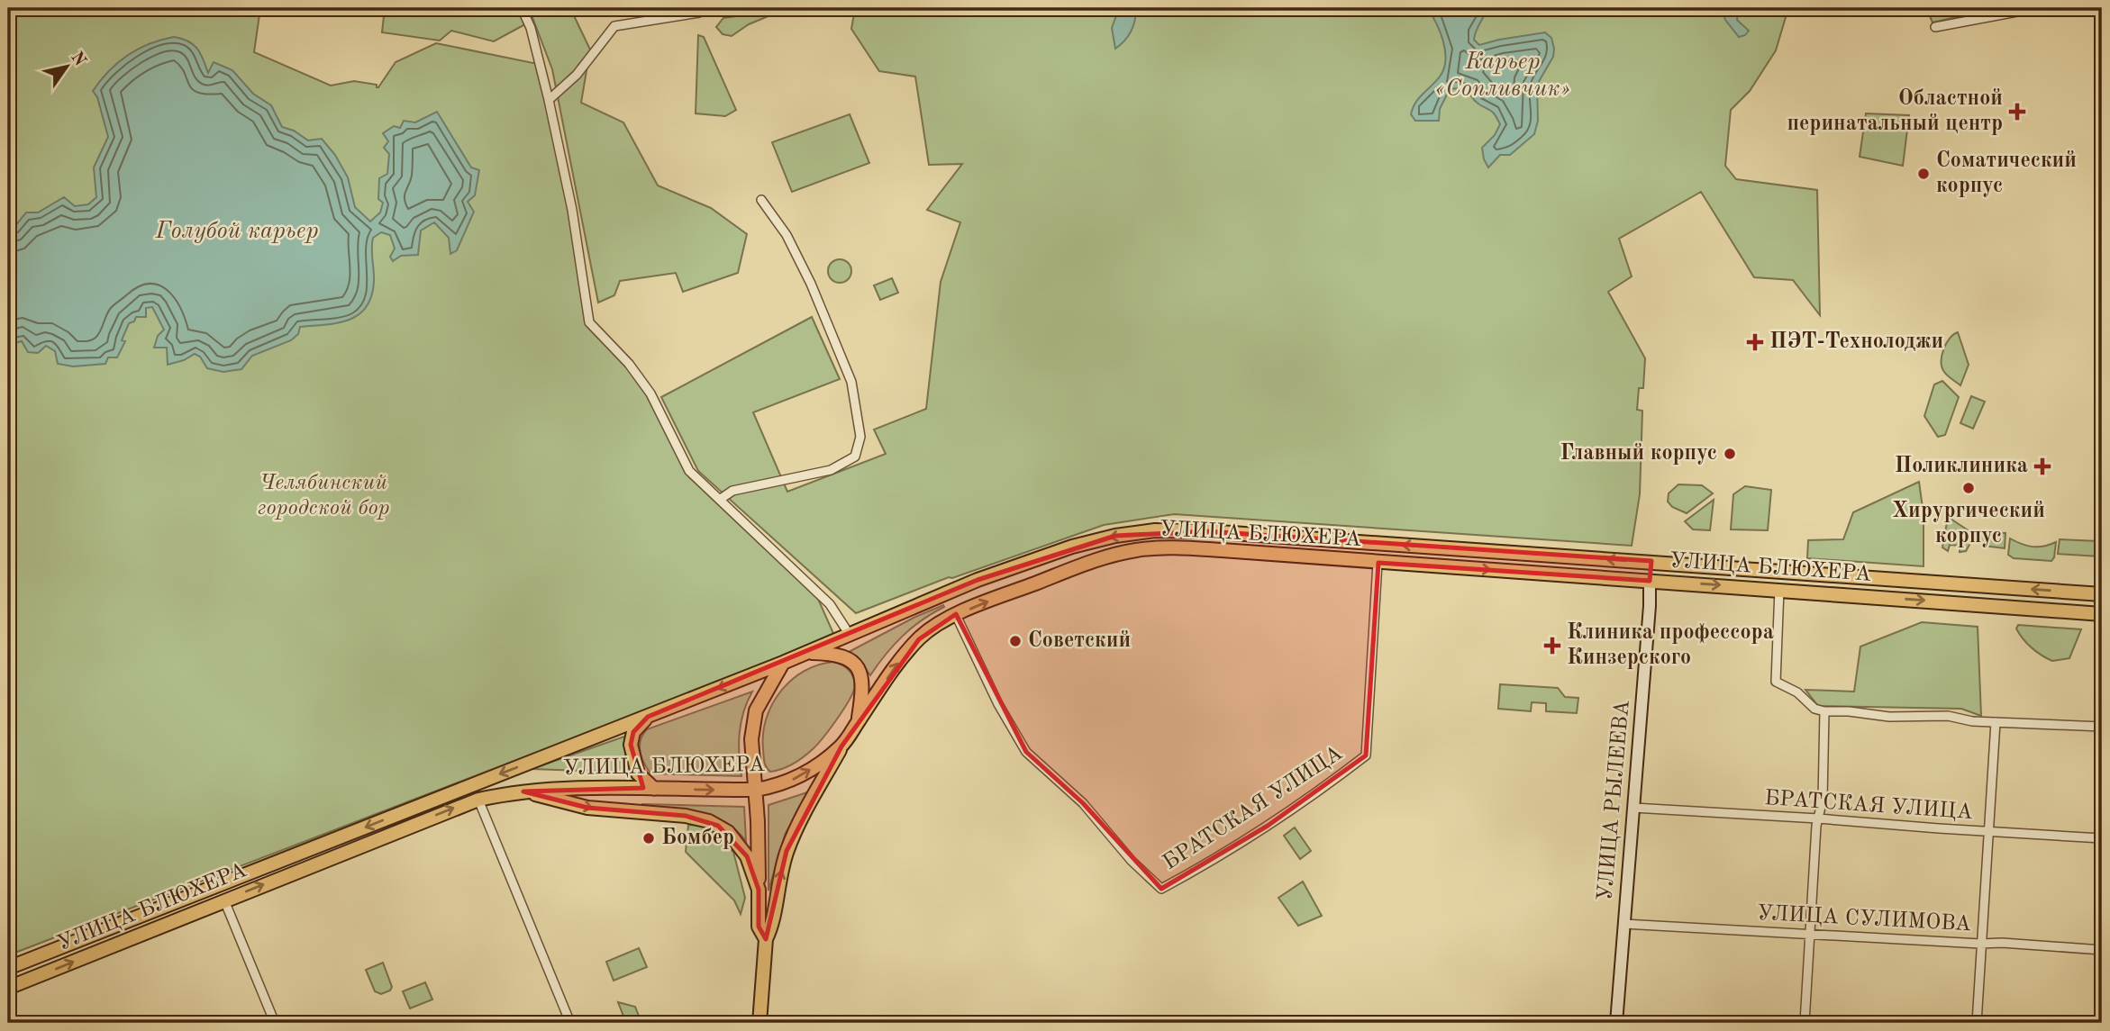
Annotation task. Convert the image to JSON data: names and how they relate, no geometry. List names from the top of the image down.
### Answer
{
  "streets": {
    "main road": ["УЛИЦА БЛЮХЕРА"],
    "street": ["УЛИЦА РЫЛЕЕВА", "БРАТСКАЯ УЛИЦА", "УЛИЦА СУЛИМОВА"]
  },
  "crossings": [
    ["УЛИЦА БЛЮХЕРА", "УЛИЦА РЫЛЕЕВА"],
    ["УЛИЦА БЛЮХЕРА", "БРАТСКАЯ УЛИЦА"],
    ["УЛИЦА РЫЛЕЕВА", "БРАТСКАЯ УЛИЦА"],
    ["УЛИЦА РЫЛЕЕВА", "УЛИЦА СУЛИМОВА"]
  ],
  "water": ["Карьер «Сопливчик»", "Голубой карьер"],
  "parks": ["Челябинский городской бор"],
  "places": {
    "health": [
      "Областной перинатальный центр",
      "ПЭТ-Технолоджи",
      "Поликлиника",
      "Клиника профессора Кинзерского"
    ],
    "other": [
      "Соматический корпус",
      "Главный корпус",
      "Хирургический корпус",
      "Советский",
      "Бомбер"
    ]
  },
  "north": "top right"
}
